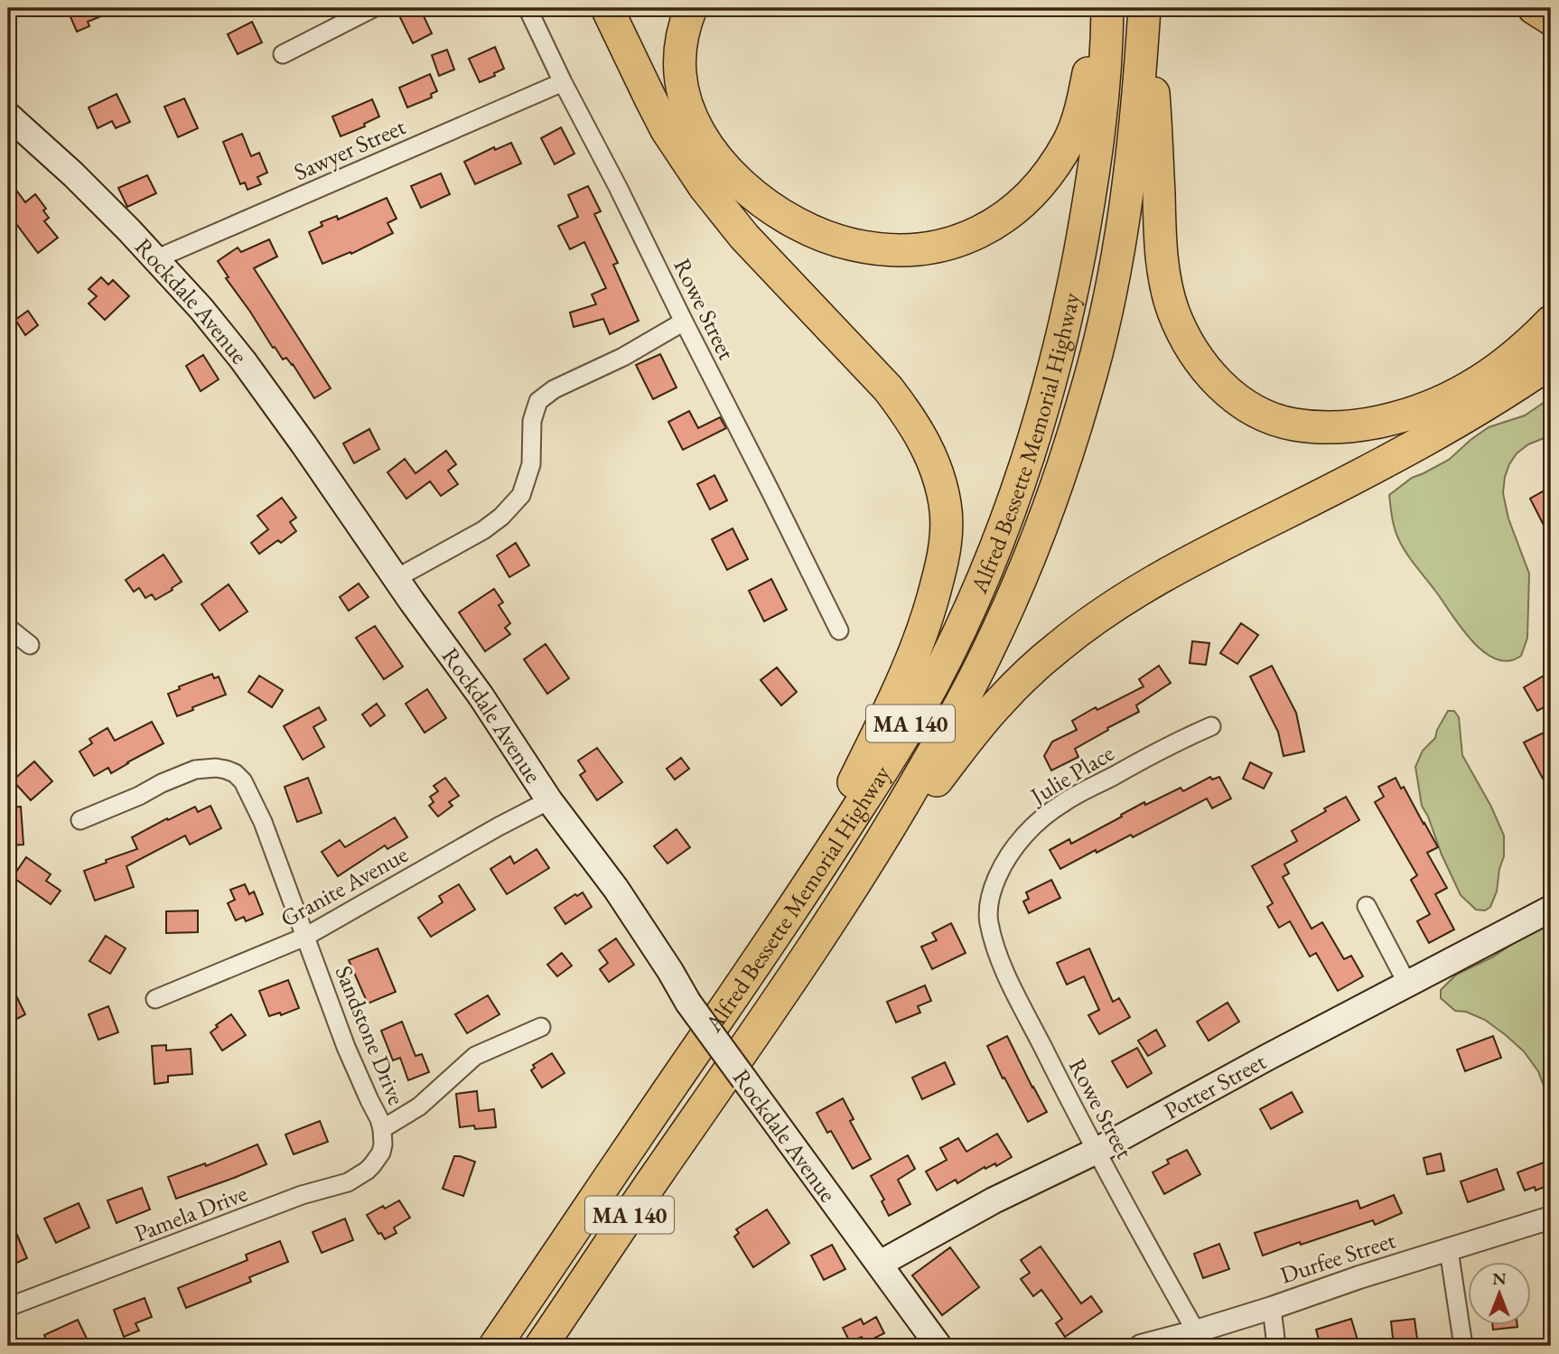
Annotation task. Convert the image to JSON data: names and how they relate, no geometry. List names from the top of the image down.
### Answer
{
  "streets": {
    "highway": ["Alfred Bessette Memorial Highway", "MA 140"],
    "main road": ["Rockdale Avenue", "Potter Street"],
    "street": [
      "Sawyer Street",
      "Rowe Street",
      "Julie Place",
      "Granite Avenue",
      "Sandstone Drive",
      "Pamela Drive",
      "Durfee Street"
    ]
  },
  "crossings": [
    ["Sawyer Street", "Rockdale Avenue"],
    ["Sawyer Street", "Rowe Street"],
    ["Rockdale Avenue", "Granite Avenue"],
    ["Rockdale Avenue", "Potter Street"],
    ["Rowe Street", "Julie Place"],
    ["Rowe Street", "Potter Street"],
    ["Rowe Street", "Durfee Street"],
    ["Granite Avenue", "Sandstone Drive"],
    ["Sandstone Drive", "Pamela Drive"]
  ],
  "north": "top"
}
